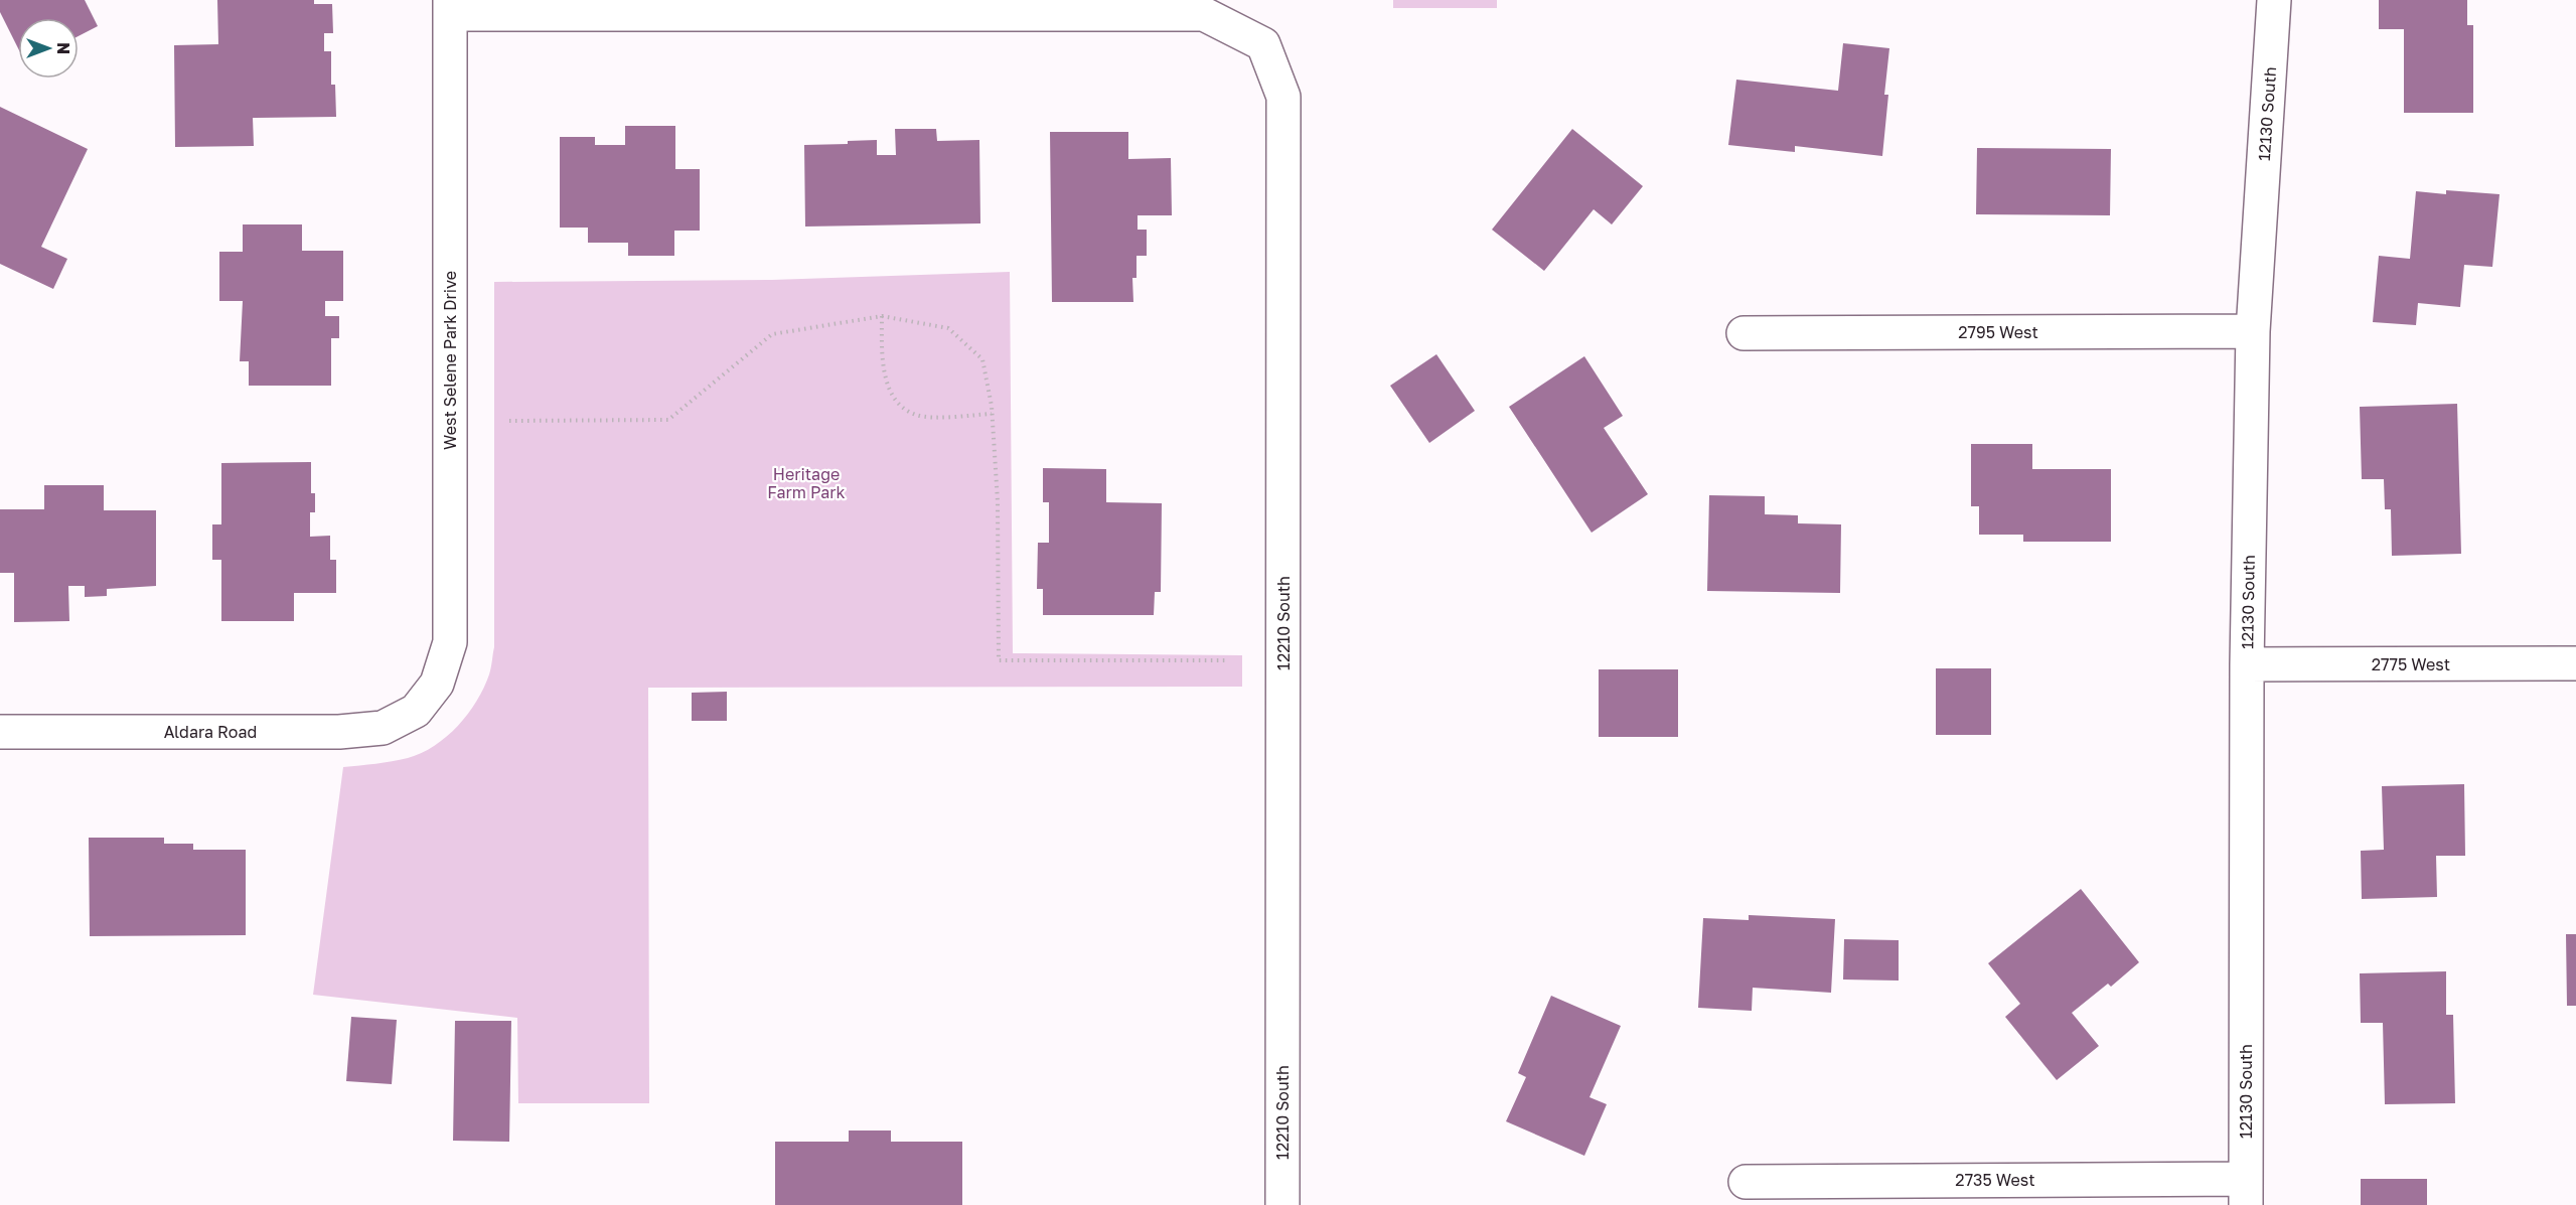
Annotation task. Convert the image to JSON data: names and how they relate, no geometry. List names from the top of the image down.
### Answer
{
  "streets": {
    "street": [
      "12130 South",
      "2795 West",
      "West Selene Park Drive",
      "12210 South",
      "2775 West",
      "Aldara Road",
      "2735 West"
    ]
  },
  "crossings": [
    ["12130 South", "2795 West"],
    ["12130 South", "2775 West"],
    ["12130 South", "2735 West"],
    ["West Selene Park Drive", "12210 South"],
    ["West Selene Park Drive", "Aldara Road"]
  ],
  "parks": ["Heritage Farm Park"],
  "north": "right"
}
